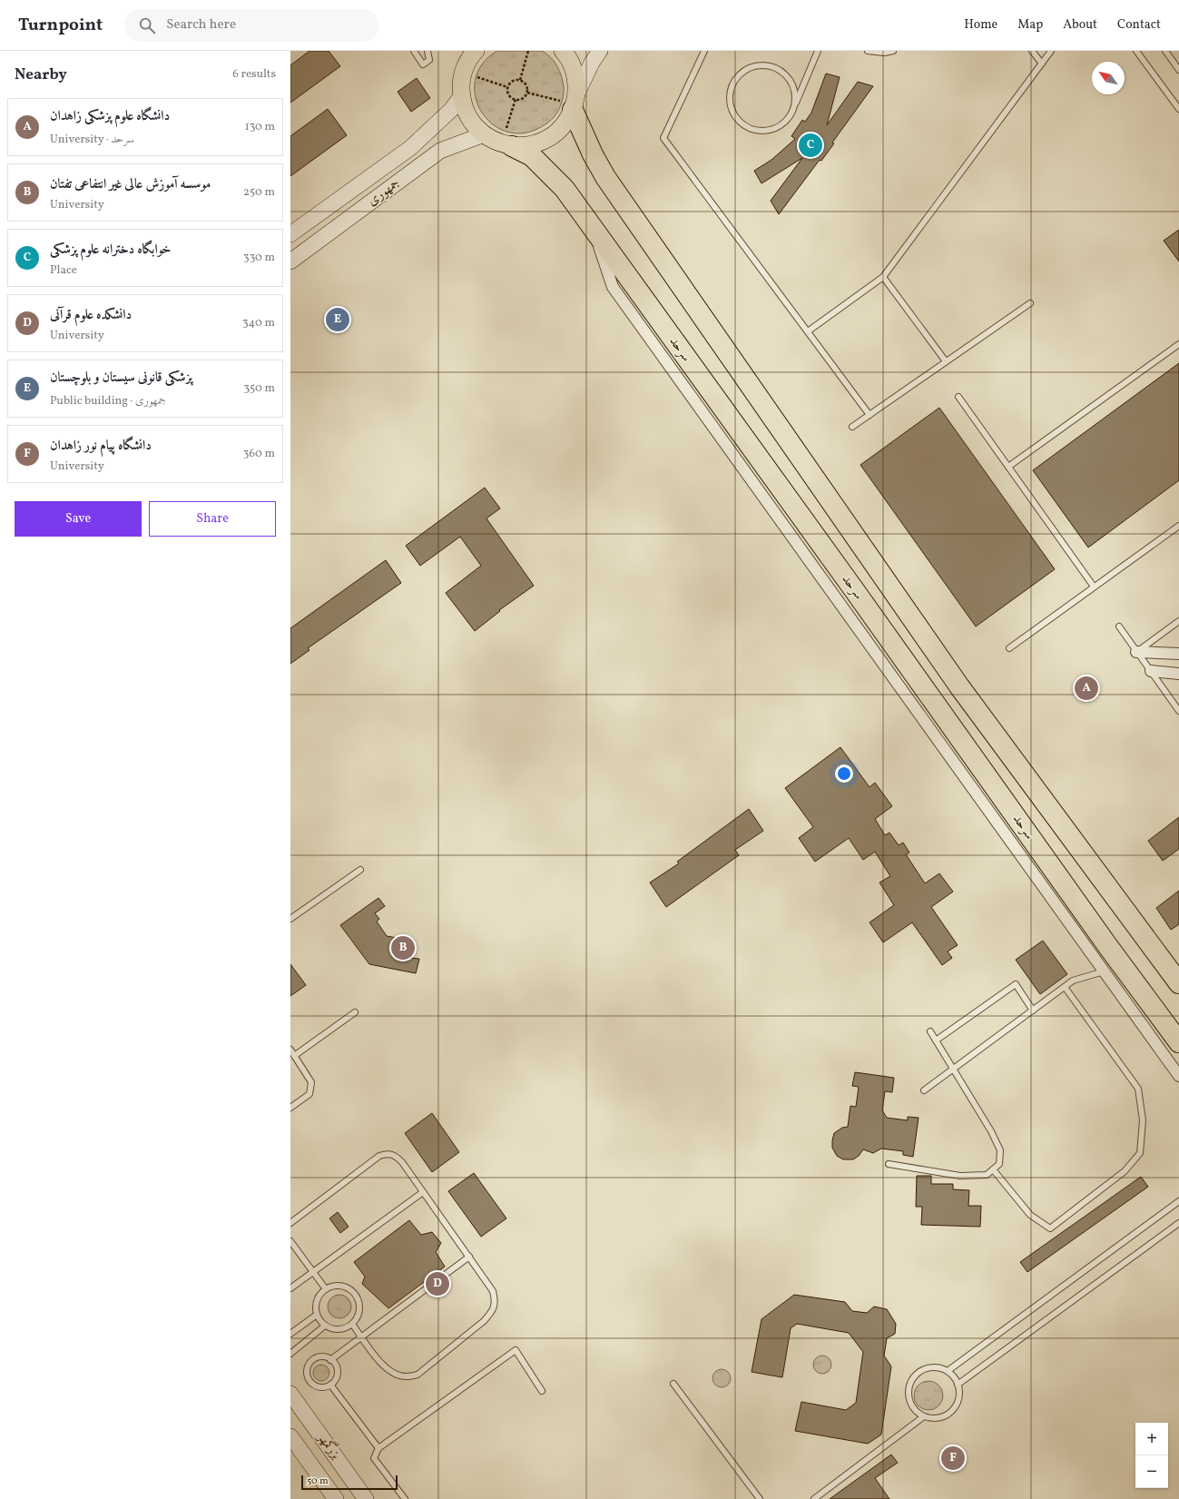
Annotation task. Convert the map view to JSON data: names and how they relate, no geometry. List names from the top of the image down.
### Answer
{
  "streets": {
    "highway": ["سرحد"],
    "main road": ["جمهوری", "بزرگمهر"]
  },
  "scale_bar": "50 m",
  "north": "top left",
  "page": {
    "header": "Turnpoint",
    "search": "Search here",
    "nav": [
      "Home",
      "Map",
      "About",
      "Contact"
    ],
    "heading": ["Nearby", "6 results"],
    "list": [
      {
        "mark": "A",
        "name": "دانشگاه علوم پزشکی زاهدان",
        "note": "University · سرحد",
        "value": "130 m"
      },
      {
        "mark": "B",
        "name": "موسسه آموزش عالی غیر انتفاعی تفتان",
        "note": "University",
        "value": "250 m"
      },
      {
        "mark": "C",
        "name": "خوابگاه دخترانه علوم پزشکی",
        "note": "Place",
        "value": "330 m"
      },
      {
        "mark": "D",
        "name": "دانشکده علوم قرآنی",
        "note": "University",
        "value": "340 m"
      },
      {
        "mark": "E",
        "name": "پزشکی قانونی سیستان و بلوچستان",
        "note": "Public building · جمهوری",
        "value": "350 m"
      },
      {
        "mark": "F",
        "name": "دانشگاه پیام نور زاهدان",
        "note": "University",
        "value": "360 m"
      }
    ],
    "pins": [
      "C",
      "E",
      "A",
      "B",
      "D",
      "F"
    ],
    "buttons": ["Save", "Share"],
    "map_buttons": ["+", "−"],
    "scale": "50 m"
  }
}
